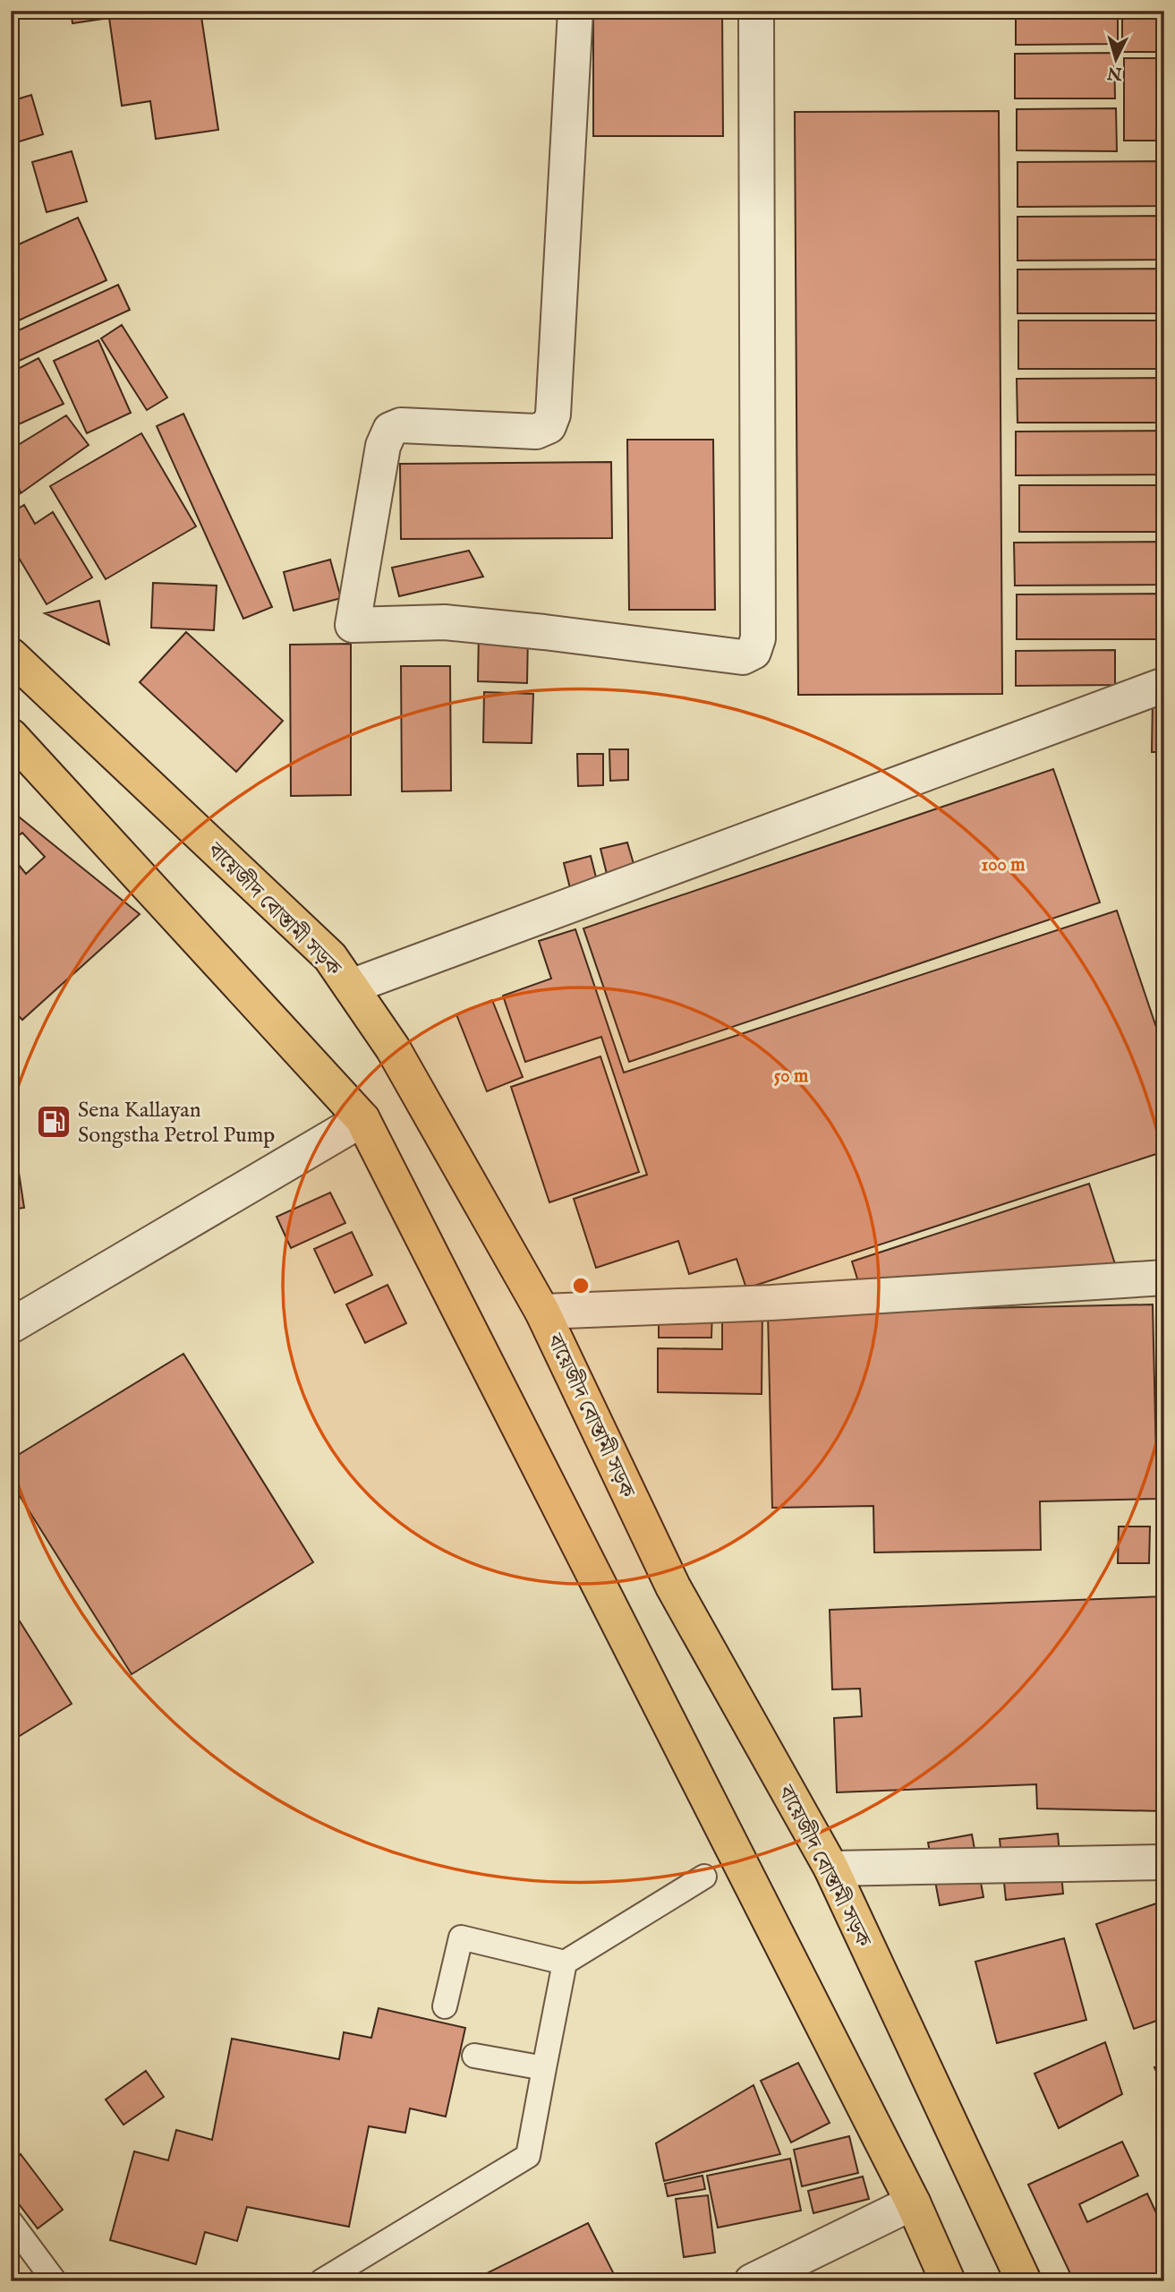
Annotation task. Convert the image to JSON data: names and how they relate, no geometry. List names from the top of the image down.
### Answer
{
  "streets": {
    "main road": ["বায়েজীদ বোস্তামী সড়ক"]
  },
  "places": {
    "fuel station": ["Sena Kallayan Songstha Petrol Pump"]
  },
  "north": "bottom",
  "rings": ["100 m", "50 m"]
}
